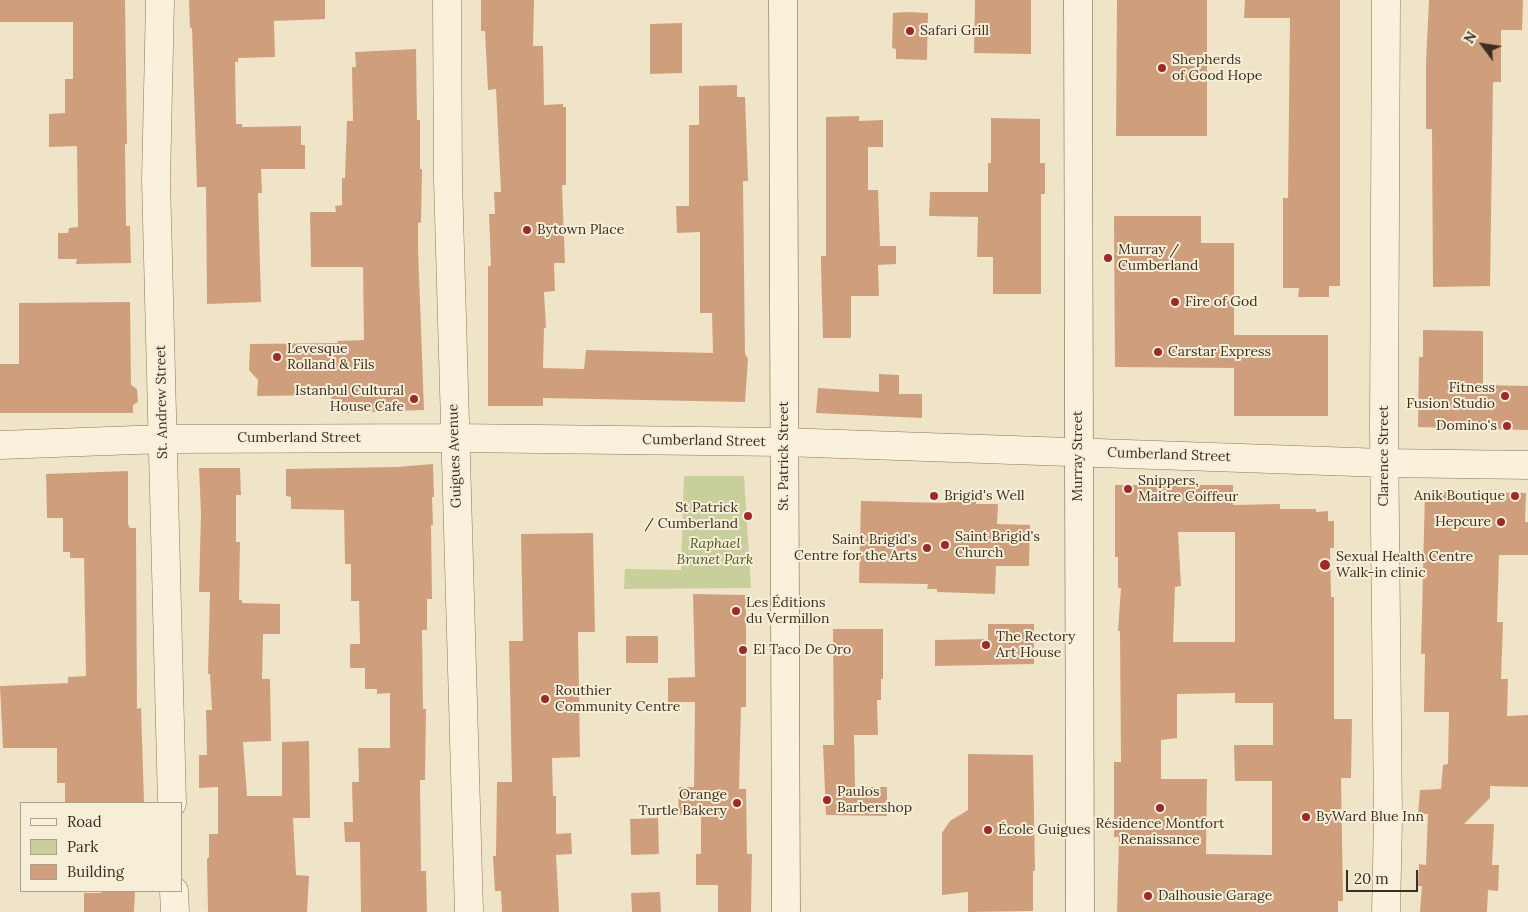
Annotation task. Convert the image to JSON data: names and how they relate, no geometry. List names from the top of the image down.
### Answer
{
  "streets": {
    "street": [
      "St. Andrew Street",
      "Cumberland Street",
      "Guigues Avenue",
      "St. Patrick Street",
      "Murray Street",
      "Clarence Street"
    ]
  },
  "crossings": [
    ["St. Andrew Street", "Cumberland Street"],
    ["Cumberland Street", "Guigues Avenue"],
    ["Cumberland Street", "St. Patrick Street"],
    ["Cumberland Street", "Murray Street"],
    ["Cumberland Street", "Clarence Street"]
  ],
  "parks": ["Raphael Brunet Park"],
  "places": [
    "Safari Grill",
    "Shepherds of Good Hope",
    "Bytown Place",
    "Murray / Cumberland",
    "Fire of God",
    "Carstar Express",
    "Levesque Rolland & Fils",
    "Fitness Fusion Studio",
    "Istanbul Cultural House Cafe",
    "Domino's",
    "Snippers, Maitre Coiffeur",
    "Brigid's Well",
    "Anik Boutique",
    "St Patrick / Cumberland",
    "Hepcure",
    "Saint Brigid's Church",
    "Saint Brigid's Centre for the Arts",
    "Sexual Health Centre Walk-in clinic",
    "Les Éditions du Vermillon",
    "The Rectory Art House",
    "El Taco De Oro",
    "Routhier Community Centre",
    "Paulos Barbershop",
    "Orange Turtle Bakery",
    "Résidence Montfort Renaissance",
    "ByWard Blue Inn",
    "École Guigues",
    "Dalhousie Garage"
  ],
  "legend": ["Road", "Park", "Building"],
  "scale_bar": "20 m",
  "north": "top left"
}
